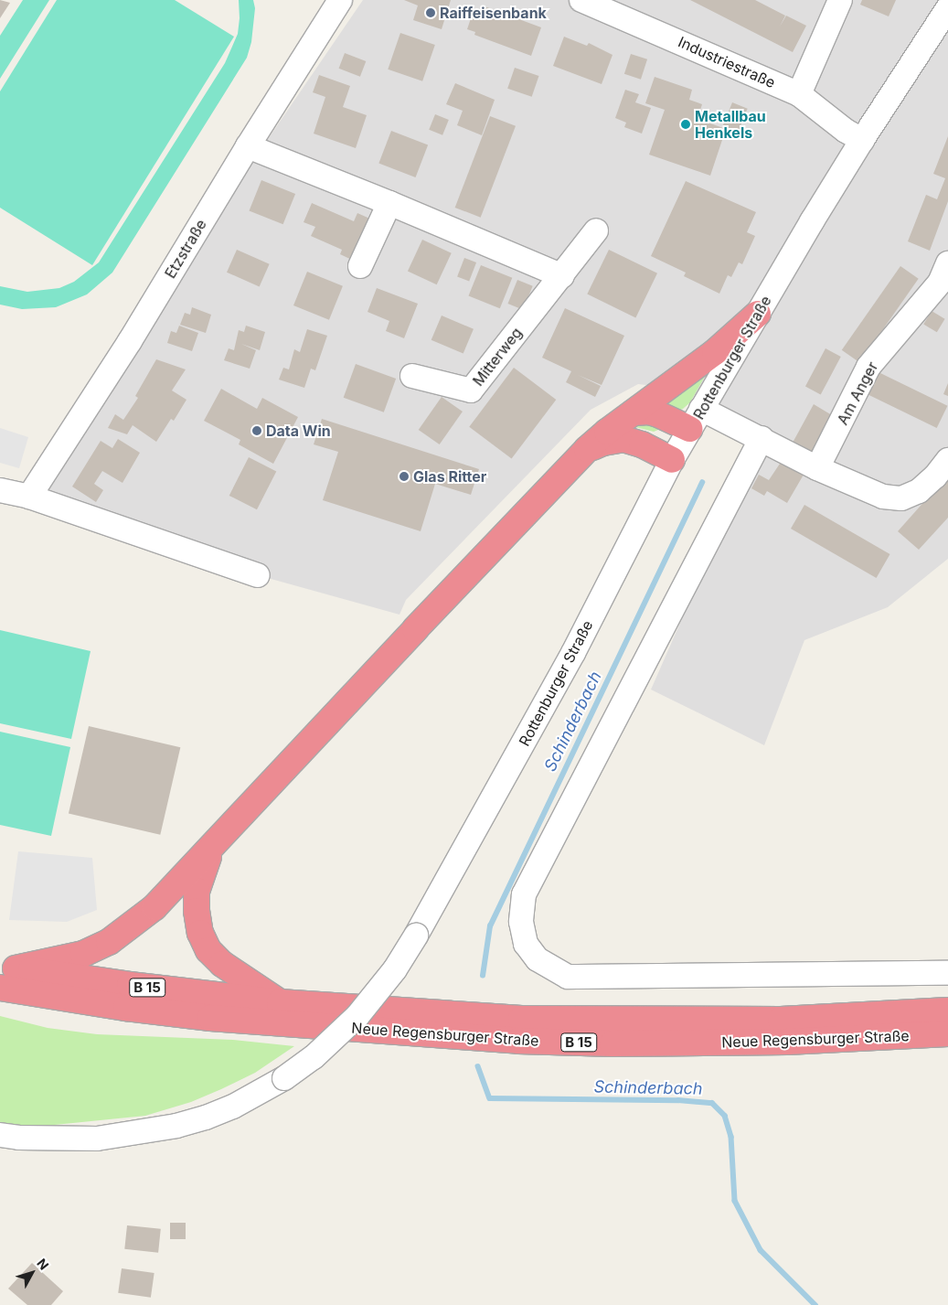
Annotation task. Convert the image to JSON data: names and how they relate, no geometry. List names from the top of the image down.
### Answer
{
  "streets": {
    "highway": ["B 15", "Neue Regensburger Straße"],
    "street": [
      "Industriestraße",
      "Etzstraße",
      "Mitterweg",
      "Rottenburger Straße",
      "Am Anger"
    ]
  },
  "crossings": [
    ["Industriestraße", "Rottenburger Straße"]
  ],
  "water": ["Schinderbach"],
  "places": [
    "Raiffeisenbank",
    "Metallbau Henkels",
    "Data Win",
    "Glas Ritter"
  ],
  "north": "top right"
}
